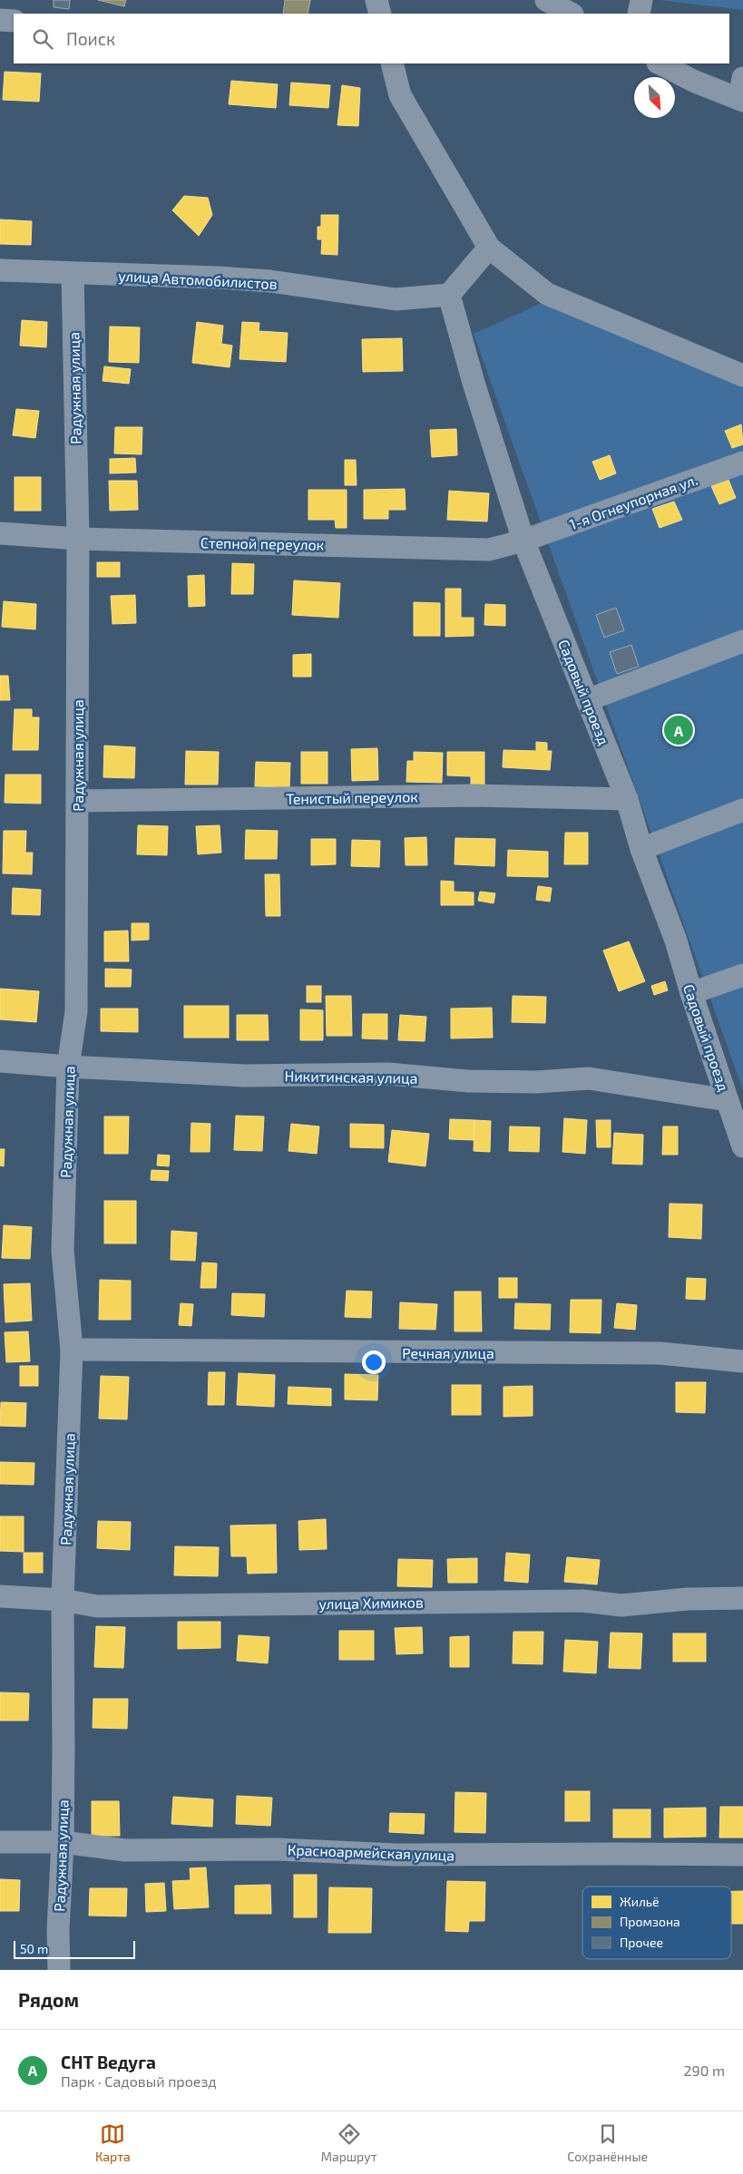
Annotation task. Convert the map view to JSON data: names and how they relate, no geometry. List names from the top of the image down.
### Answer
{
  "streets": {
    "street": [
      "улица Автомобилистов",
      "Радужная улица",
      "1-я Огнеупорная ул.",
      "Степной переулок",
      "Садовый проезд",
      "Тенистый переулок",
      "Никитинская улица",
      "Речная улица",
      "улица Химиков",
      "Красноармейская улица"
    ]
  },
  "crossings": [
    ["улица Автомобилистов", "Радужная улица"],
    ["улица Автомобилистов", "Садовый проезд"],
    ["Радужная улица", "Степной переулок"],
    ["Радужная улица", "Тенистый переулок"],
    ["Радужная улица", "Никитинская улица"],
    ["Радужная улица", "Речная улица"],
    ["Радужная улица", "улица Химиков"],
    ["Радужная улица", "Красноармейская улица"],
    ["1-я Огнеупорная ул.", "Степной переулок"],
    ["1-я Огнеупорная ул.", "Садовый проезд"],
    ["Степной переулок", "Садовый проезд"],
    ["Садовый проезд", "Тенистый переулок"],
    ["Садовый проезд", "Никитинская улица"]
  ],
  "legend": ["Жильё", "Промзона", "Прочее"],
  "scale_bar": "50 m",
  "north": "bottom right",
  "page": {
    "search": "Поиск",
    "pins": "A",
    "scale": "50 m",
    "heading": "Рядом",
    "list": [
      {
        "mark": "A",
        "name": "СНТ Ведуга",
        "note": "Парк · Садовый проезд",
        "value": "290 m"
      }
    ],
    "nav": ["Карта", "Маршрут", "Сохранённые"]
  }
}
